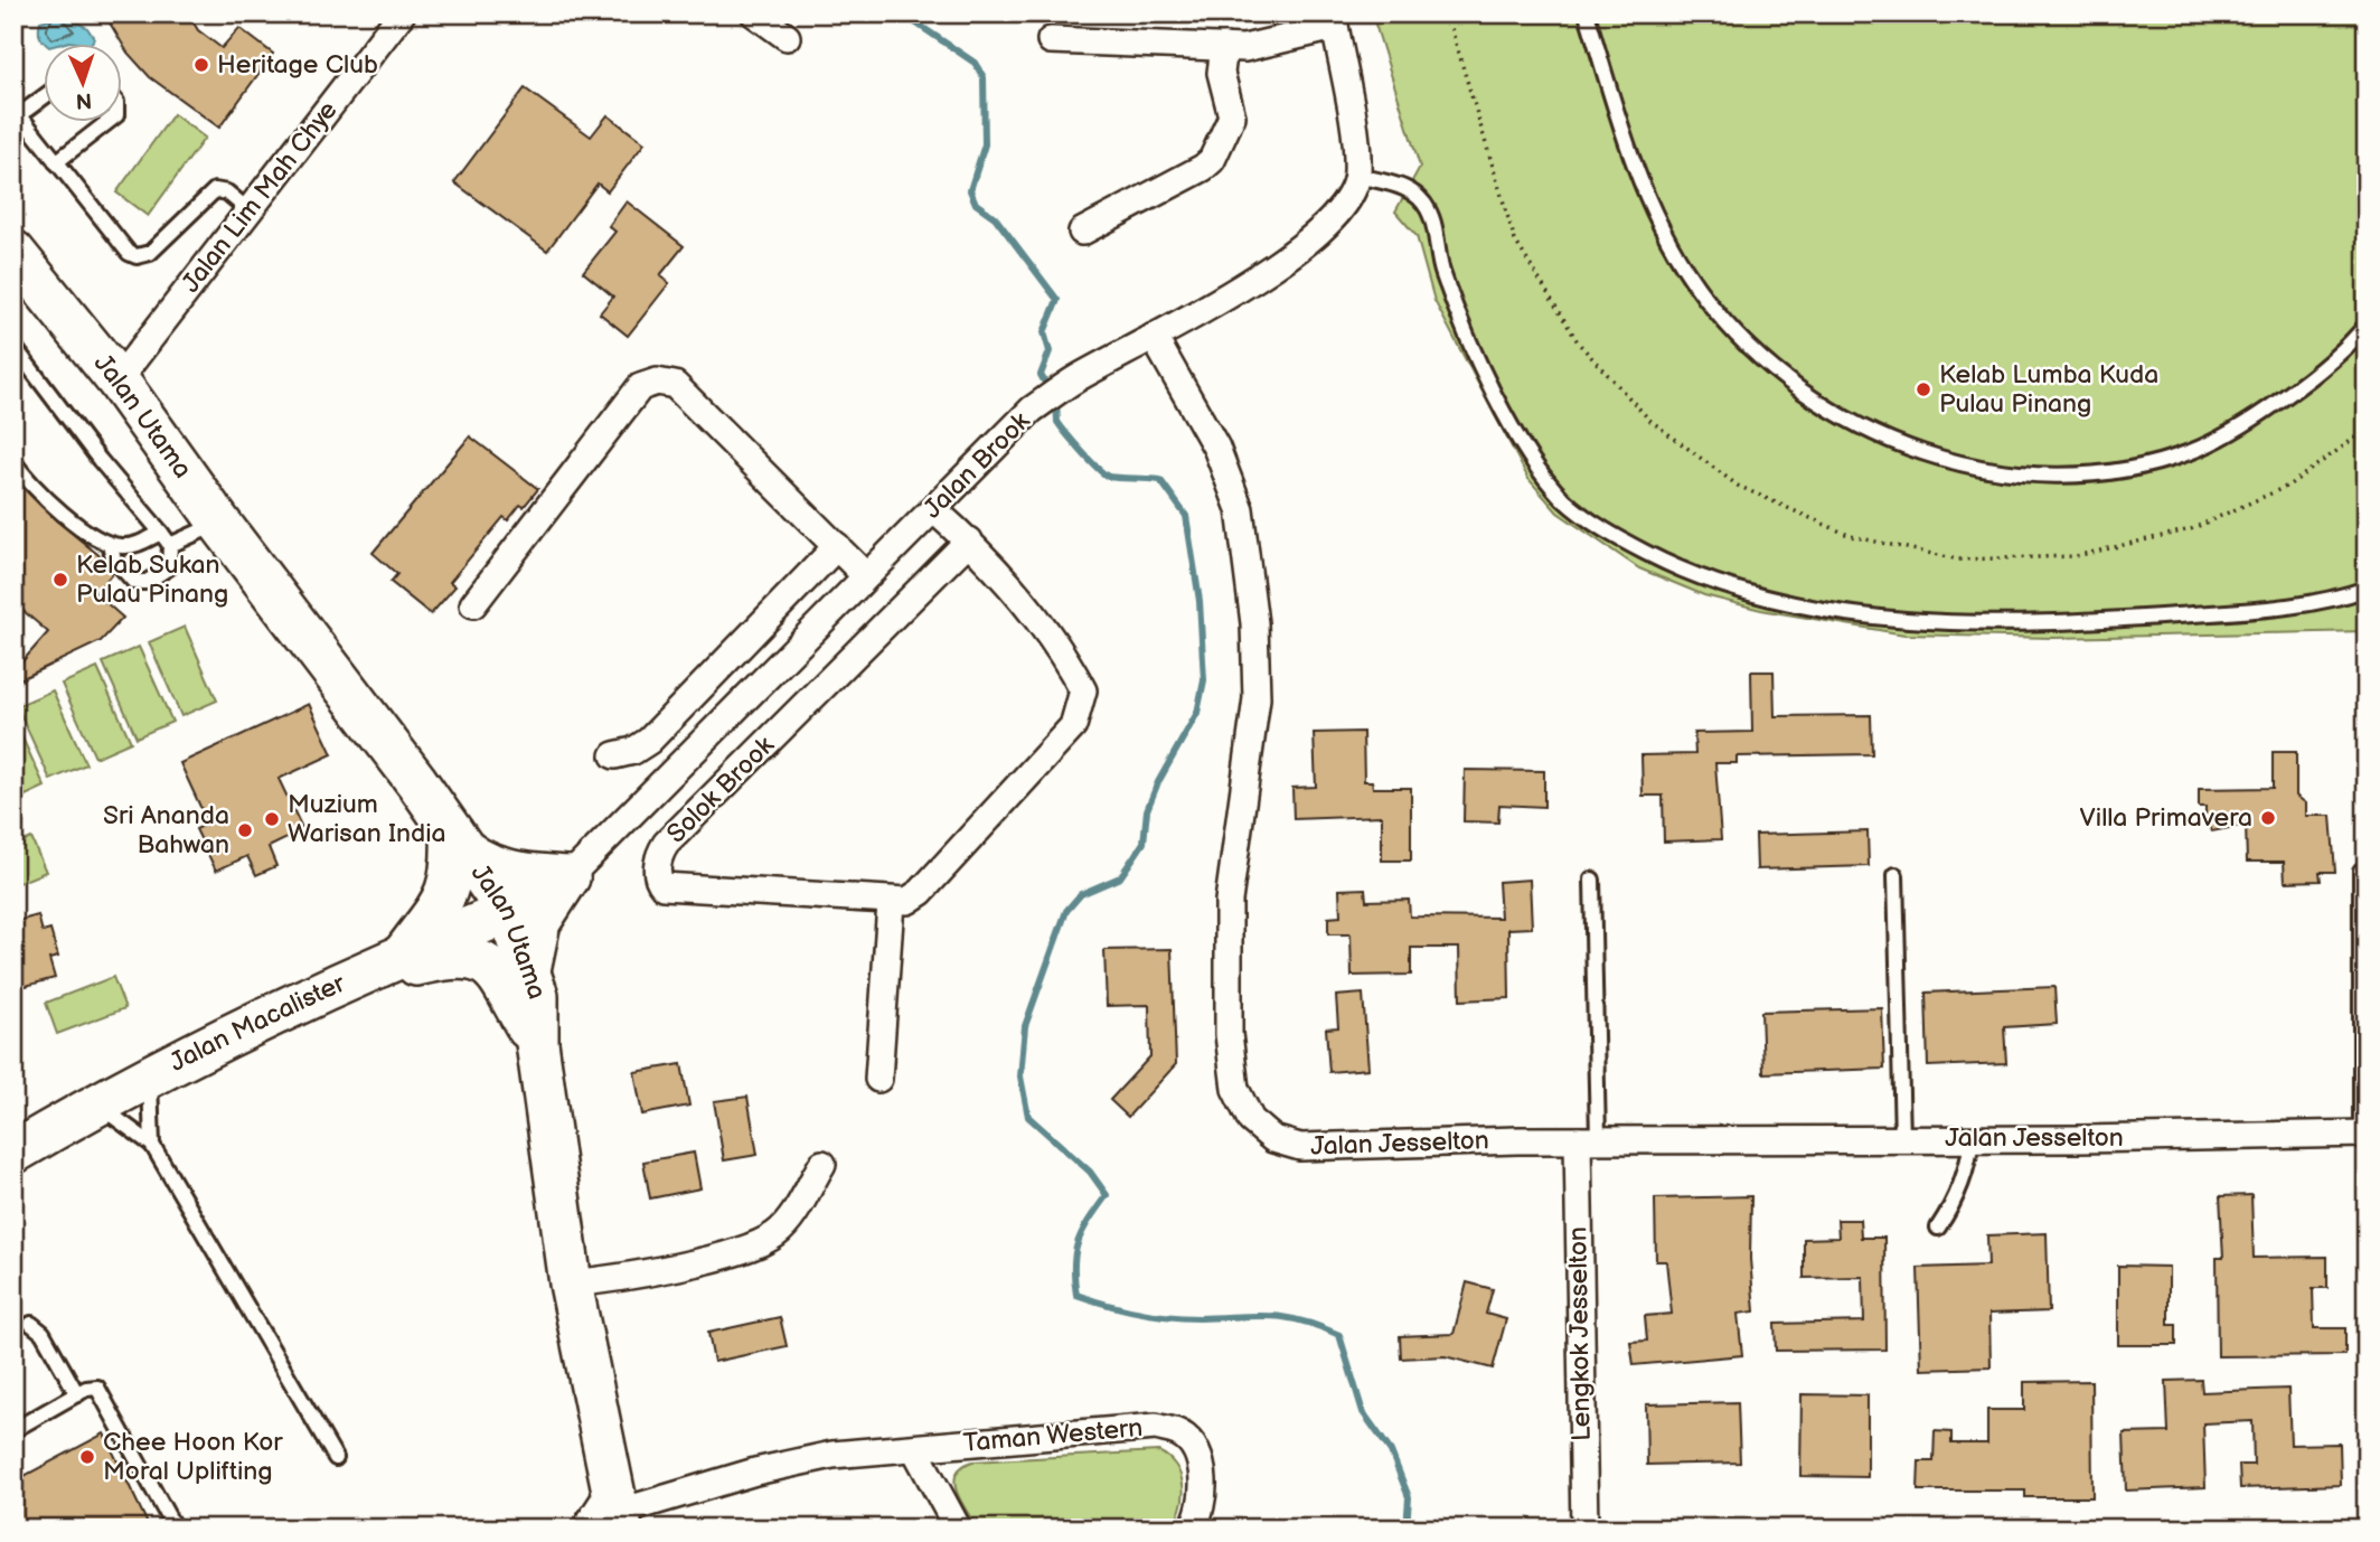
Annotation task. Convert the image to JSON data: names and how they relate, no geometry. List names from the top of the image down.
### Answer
{
  "streets": {
    "main road": ["Jalan Utama", "Jalan Macalister"],
    "street": [
      "Jalan Lim Mah Chye",
      "Jalan Brook",
      "Solok Brook",
      "Jalan Jesselton",
      "Lengkok Jesselton",
      "Taman Western"
    ]
  },
  "crossings": [
    ["Jalan Lim Mah Chye", "Jalan Utama"],
    ["Jalan Utama", "Jalan Brook"],
    ["Jalan Utama", "Jalan Macalister"],
    ["Jalan Utama", "Taman Western"],
    ["Jalan Brook", "Solok Brook"],
    ["Jalan Brook", "Jalan Macalister"],
    ["Jalan Brook", "Jalan Jesselton"],
    ["Jalan Jesselton", "Lengkok Jesselton"]
  ],
  "places": [
    "Heritage Club",
    "Kelab Lumba Kuda Pulau Pinang",
    "Kelab Sukan Pulau Pinang",
    "Villa Primavera",
    "Muzium Warisan India",
    "Sri Ananda Bahwan",
    "Chee Hoon Kor Moral Uplifting"
  ],
  "north": "bottom"
}
